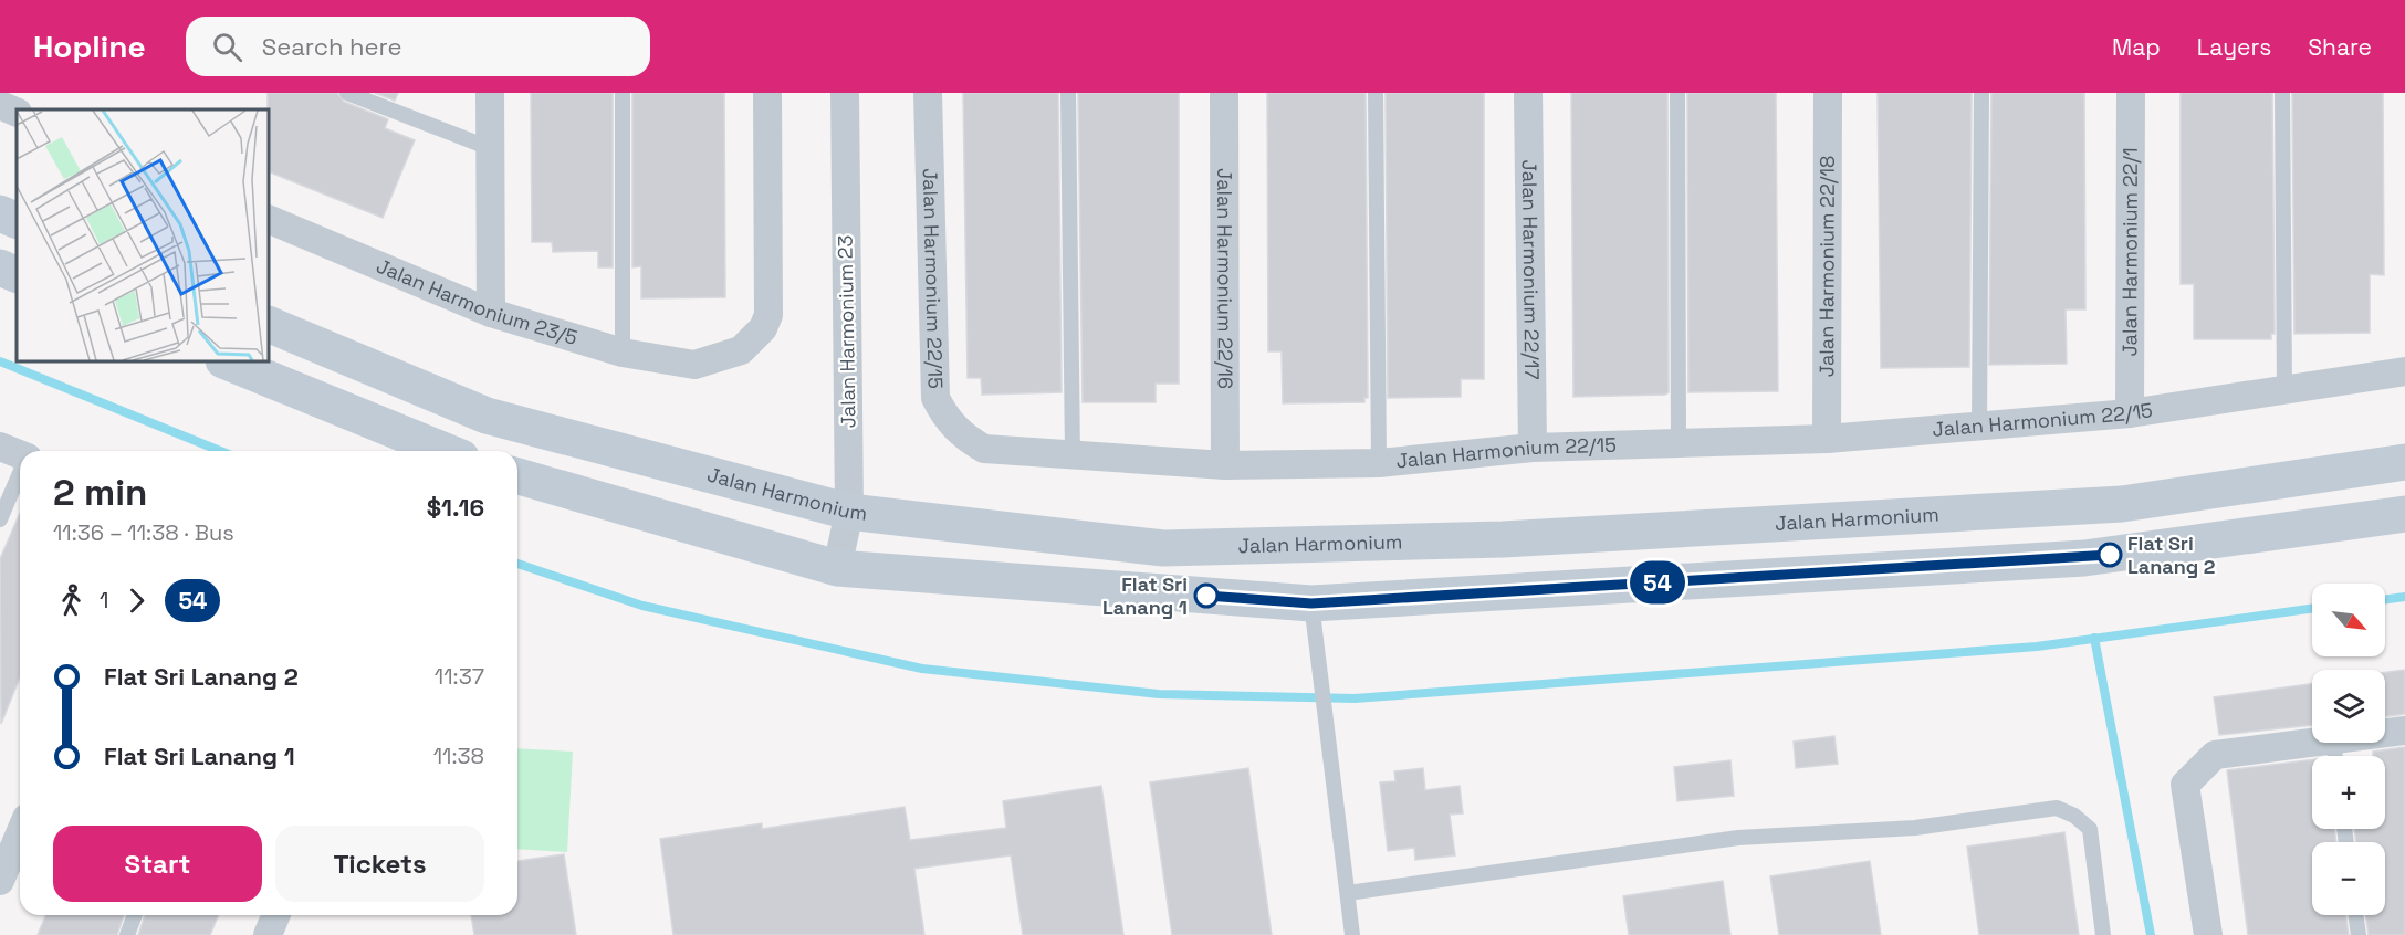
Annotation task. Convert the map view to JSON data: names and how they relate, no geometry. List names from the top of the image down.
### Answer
{
  "streets": {
    "main road": ["Jalan Harmonium"],
    "street": [
      "Jalan Harmonium 22/1",
      "Jalan Harmonium 22/18",
      "Jalan Harmonium 22/17",
      "Jalan Harmonium 22/15",
      "Jalan Harmonium 22/16",
      "Jalan Harmonium 23/5",
      "Jalan Harmonium 23"
    ]
  },
  "crossings": [
    ["Jalan Harmonium 22/1", "Jalan Harmonium 22/15"],
    ["Jalan Harmonium 22/18", "Jalan Harmonium 22/15"],
    ["Jalan Harmonium 22/17", "Jalan Harmonium 22/15"],
    ["Jalan Harmonium 22/15", "Jalan Harmonium 22/16"],
    ["Jalan Harmonium 23", "Jalan Harmonium"]
  ],
  "places": ["Flat Sri Lanang 2", "Flat Sri Lanang 1"],
  "lines": ["bus line 54"],
  "north": "bottom right",
  "page": {
    "header": "Hopline",
    "search": "Search here",
    "nav": ["Map", "Layers", "Share"],
    "on_map": "54",
    "heading": ["2 min", "11:36 – 11:38 · Bus", "$1.16"],
    "legs": ["1", "54"],
    "map_buttons": ["+", "−"],
    "list": [
      {
        "name": "Flat Sri Lanang 2",
        "value": "11:37"
      },
      {
        "name": "Flat Sri Lanang 1",
        "value": "11:38"
      }
    ],
    "buttons": ["Start", "Tickets"]
  }
}
